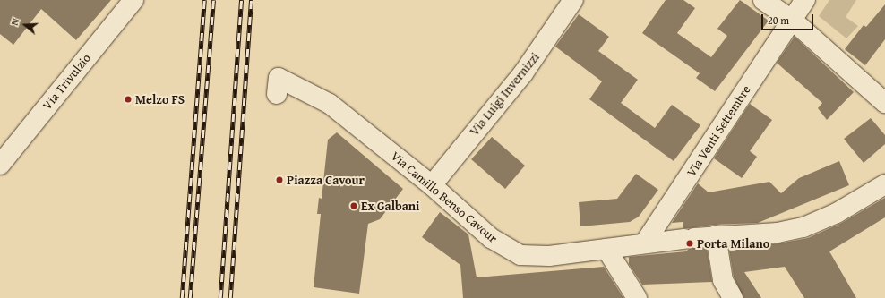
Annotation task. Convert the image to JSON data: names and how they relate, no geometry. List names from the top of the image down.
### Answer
{
  "streets": {
    "street": [
      "Via Trivulzio",
      "Via Luigi Invernizzi",
      "Via Venti Settembre",
      "Via Camillo Benso Cavour"
    ]
  },
  "crossings": [
    ["Via Luigi Invernizzi", "Via Camillo Benso Cavour"],
    ["Via Venti Settembre", "Via Camillo Benso Cavour"]
  ],
  "places": [
    "Melzo FS",
    "Piazza Cavour",
    "Ex Galbani",
    "Porta Milano"
  ],
  "scale_bar": "20 m",
  "north": "left"
}
